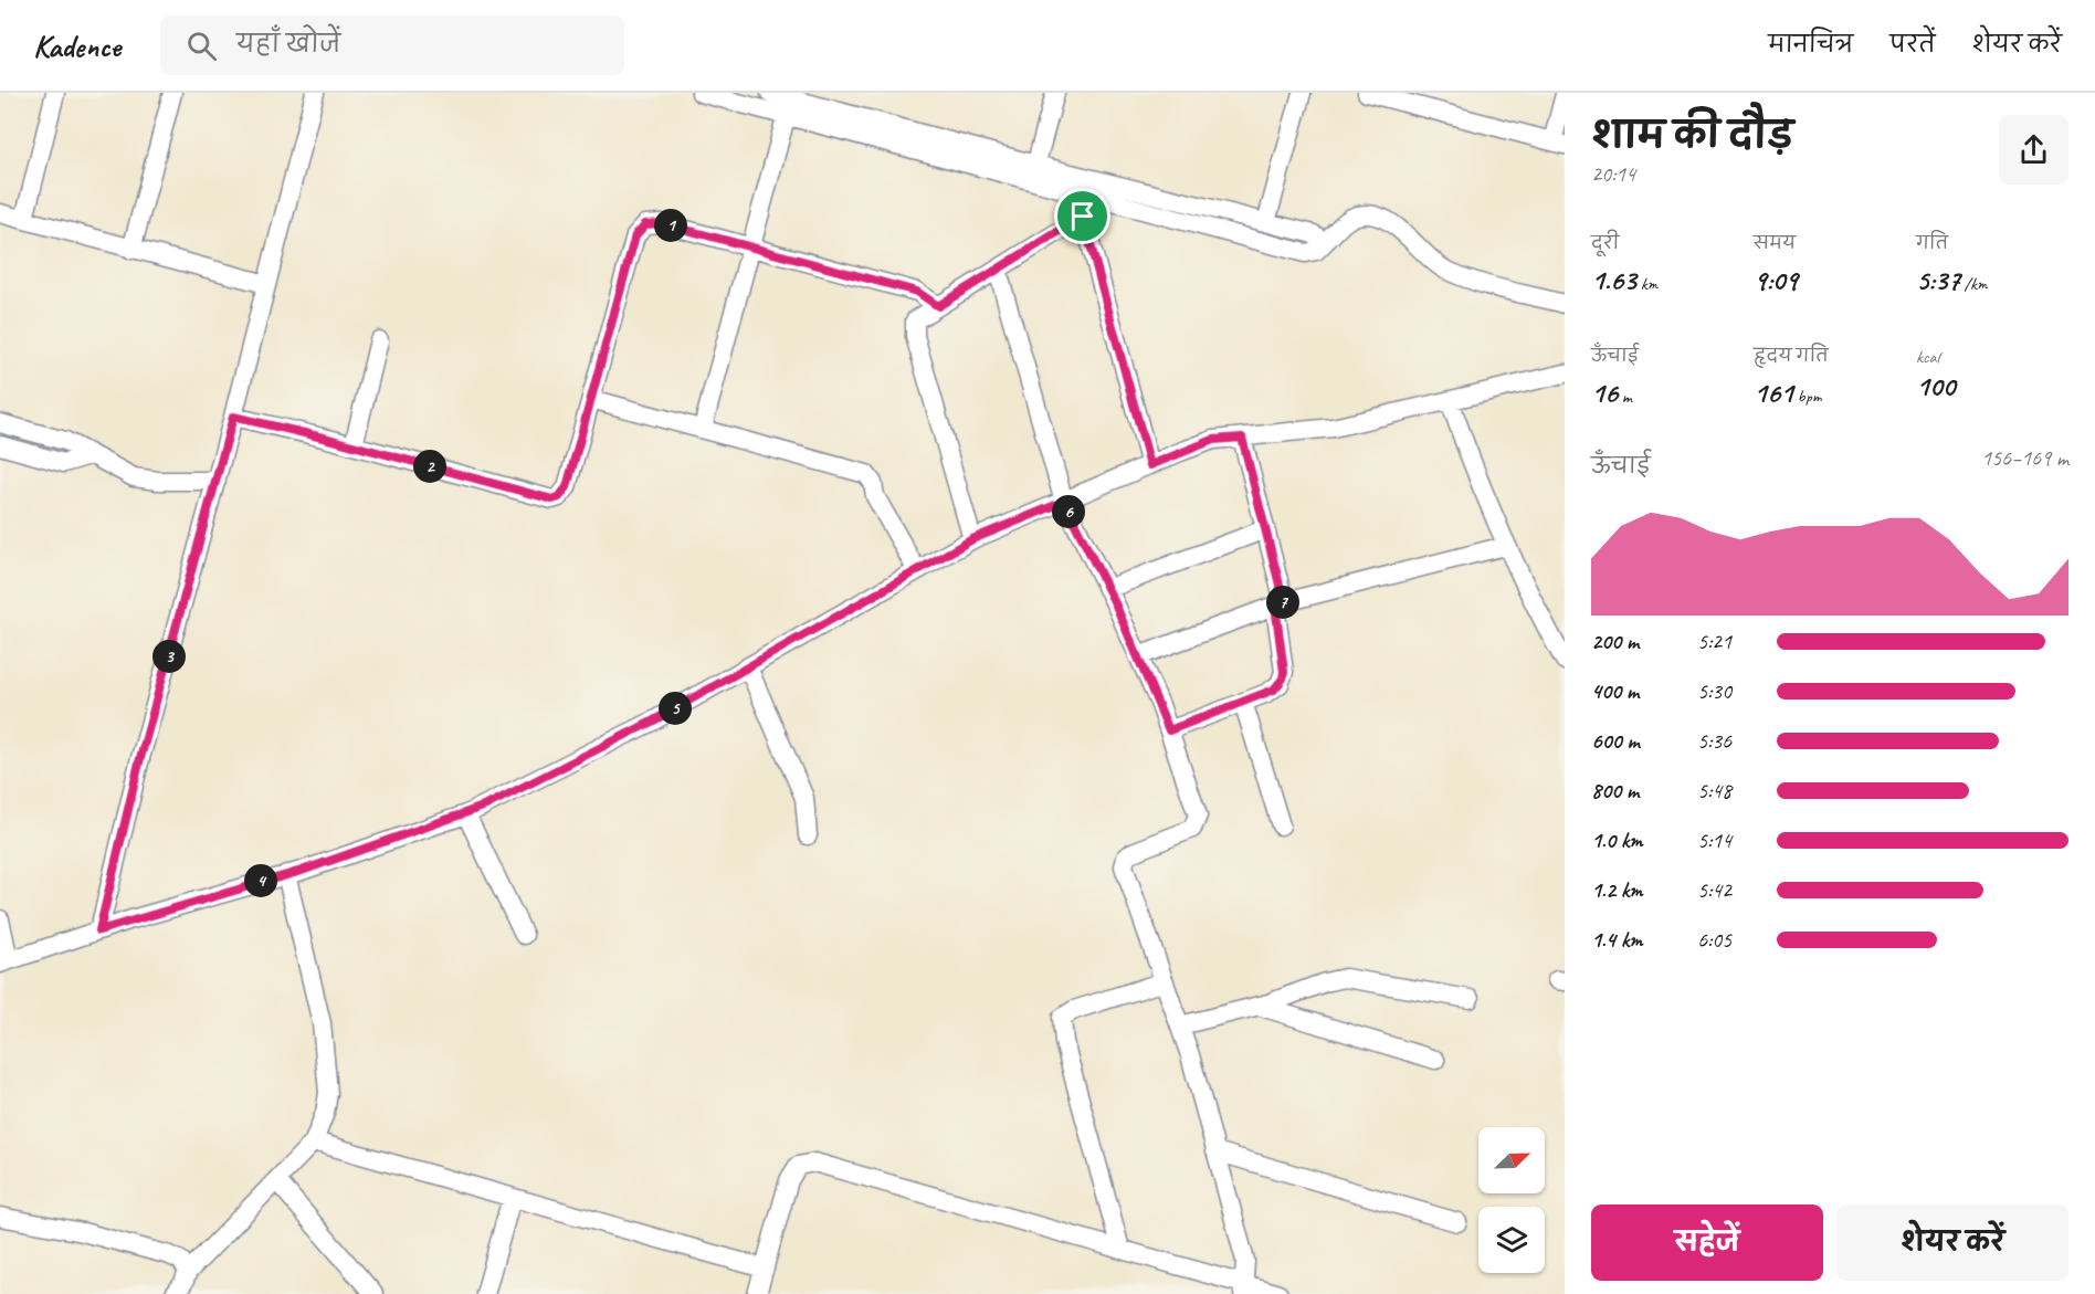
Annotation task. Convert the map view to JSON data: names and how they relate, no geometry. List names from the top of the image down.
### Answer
{
  "north": "top right",
  "page": {
    "header": "Kadence",
    "search": "यहाँ खोजें",
    "nav": ["मानचित्र", "परतें", "शेयर करें"],
    "heading": ["शाम की दौड़", "20:14"],
    "stats": [
      ["दूरी", "1.63 km"],
      ["समय", "9:09"],
      ["गति", "5:37 /km"],
      ["ऊँचाई", "16 m"],
      ["हृदय गति", "161 bpm"],
      ["kcal", "100"]
    ],
    "pins": [
      "1",
      "2",
      "6",
      "7",
      "3",
      "5",
      "4"
    ],
    "chart": ["ऊँचाई", "156–169 m"],
    "list": [
      {
        "name": "200 m",
        "note": "5:21"
      },
      {
        "name": "400 m",
        "note": "5:30"
      },
      {
        "name": "600 m",
        "note": "5:36"
      },
      {
        "name": "800 m",
        "note": "5:48"
      },
      {
        "name": "1.0 km",
        "note": "5:14"
      },
      {
        "name": "1.2 km",
        "note": "5:42"
      },
      {
        "name": "1.4 km",
        "note": "6:05"
      }
    ],
    "buttons": ["सहेजें", "शेयर करें"]
  }
}
